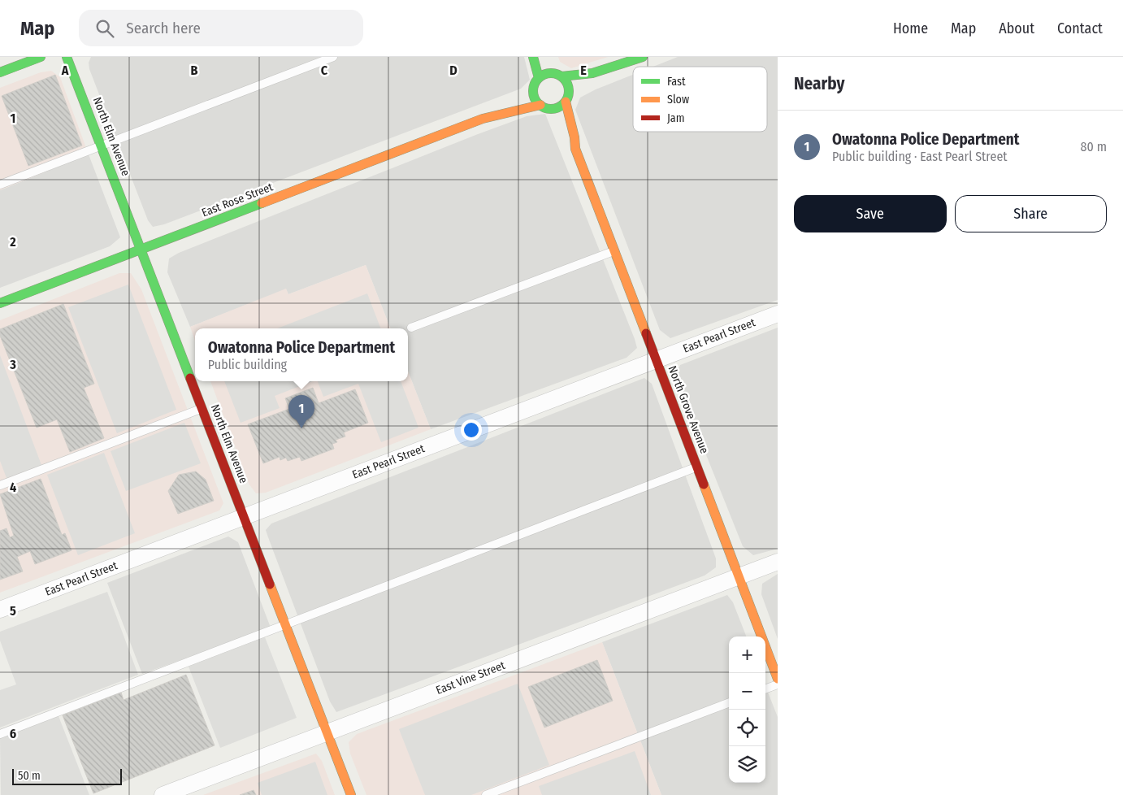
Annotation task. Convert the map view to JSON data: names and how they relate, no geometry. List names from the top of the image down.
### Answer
{
  "streets": {
    "street": [
      "North Elm Avenue",
      "East Rose Street",
      "East Pearl Street",
      "North Grove Avenue",
      "East Vine Street"
    ]
  },
  "crossings": [
    ["North Elm Avenue", "East Rose Street"],
    ["North Elm Avenue", "East Pearl Street"],
    ["North Elm Avenue", "East Vine Street"],
    ["East Rose Street", "North Grove Avenue"],
    ["East Pearl Street", "North Grove Avenue"],
    ["North Grove Avenue", "East Vine Street"]
  ],
  "legend": ["Fast", "Slow", "Jam"],
  "scale_bar": "50 m",
  "page": {
    "header": "Map",
    "search": "Search here",
    "nav": [
      "Home",
      "Map",
      "About",
      "Contact"
    ],
    "heading": "Nearby",
    "list": [
      {
        "mark": "1",
        "name": "Owatonna Police Department",
        "note": "Public building · East Pearl Street",
        "value": "80 m"
      }
    ],
    "buttons": ["Save", "Share"],
    "popup": ["Owatonna Police Department", "Public building"],
    "pins": "1",
    "map_buttons": ["+", "−"],
    "scale": "50 m"
  },
  "grid": {
    "columns": [
      "A",
      "B",
      "C",
      "D",
      "E"
    ],
    "rows": [
      "1",
      "2",
      "3",
      "4",
      "5",
      "6"
    ]
  }
}
